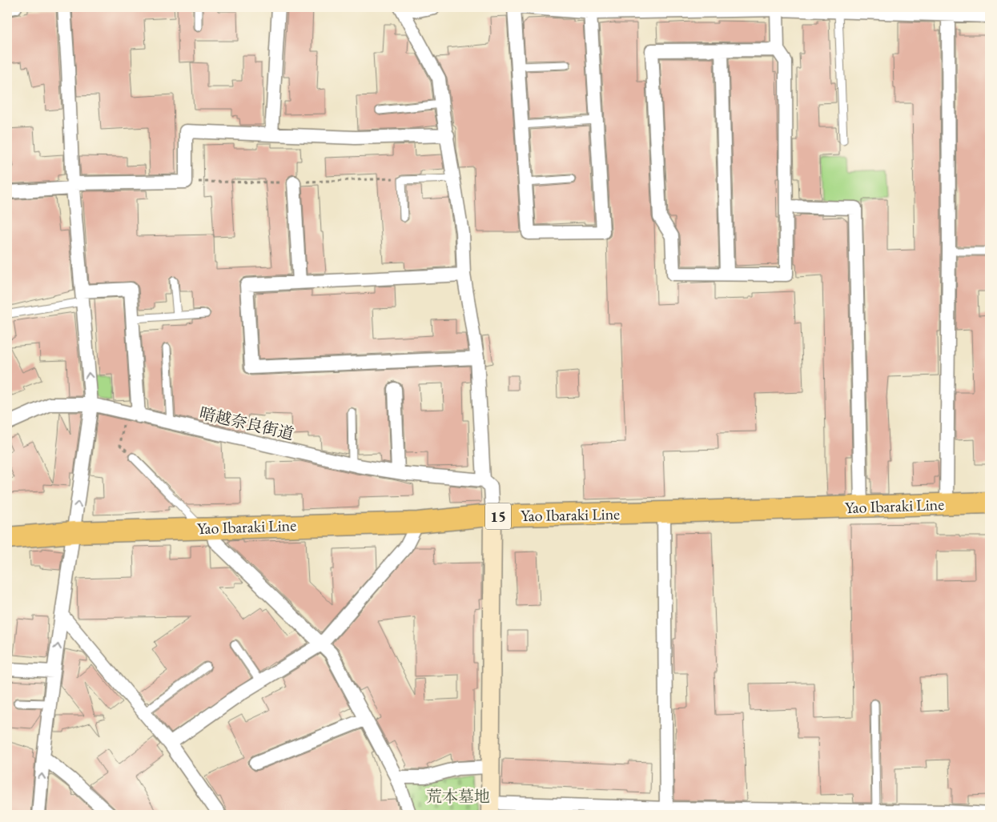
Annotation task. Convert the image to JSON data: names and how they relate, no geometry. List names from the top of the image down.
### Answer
{
  "streets": {
    "main road": ["Yao Ibaraki Line", "15"],
    "street": ["暗越奈良街道"]
  },
  "parks": ["荒本墓地"]
}
